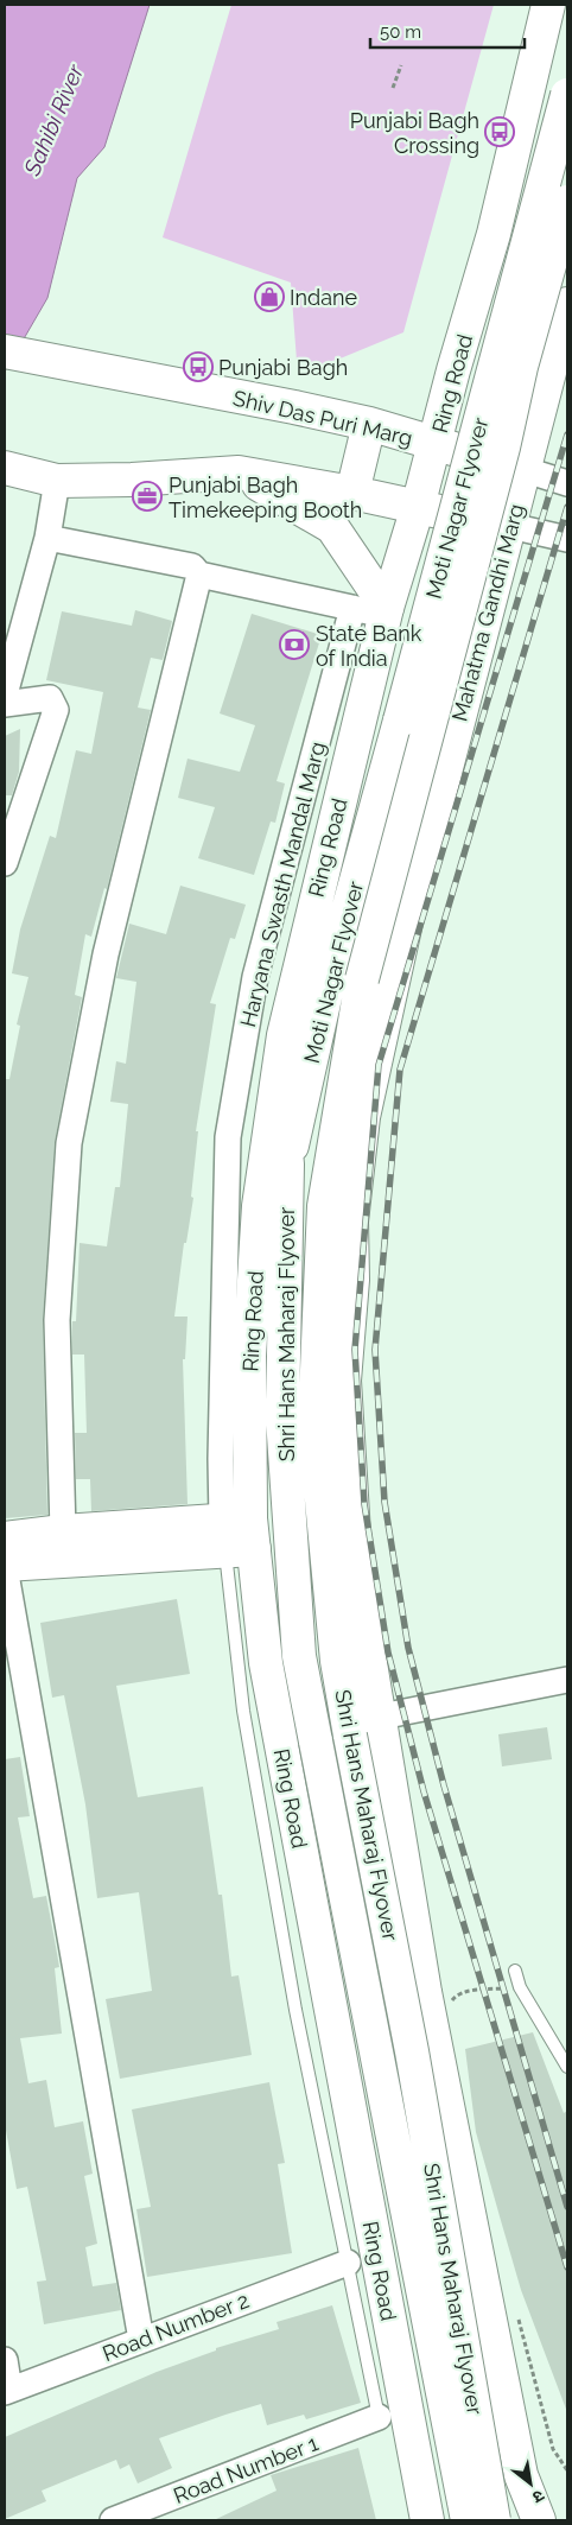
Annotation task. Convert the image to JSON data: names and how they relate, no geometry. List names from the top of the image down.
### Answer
{
  "streets": {
    "main road": [
      "Ring Road",
      "Shiv Das Puri Marg",
      "Moti Nagar Flyover",
      "Mahatma Gandhi Marg",
      "Shri Hans Maharaj Flyover"
    ],
    "street": ["Haryana Swasth Mandal Marg", "Road Number 2", "Road Number 1"]
  },
  "crossings": [
    ["Ring Road", "Shiv Das Puri Marg"],
    ["Ring Road", "Haryana Swasth Mandal Marg"],
    ["Shiv Das Puri Marg", "Mahatma Gandhi Marg"],
    ["Moti Nagar Flyover", "Shri Hans Maharaj Flyover"]
  ],
  "water": ["Sahibi River"],
  "places": {
    "bus stop": ["Punjabi Bagh Crossing", "Punjabi Bagh"],
    "shop": ["Indane"],
    "office": ["Punjabi Bagh Timekeeping Booth"],
    "bank": ["State Bank of India"]
  },
  "scale_bar": "50 m",
  "north": "bottom right"
}
